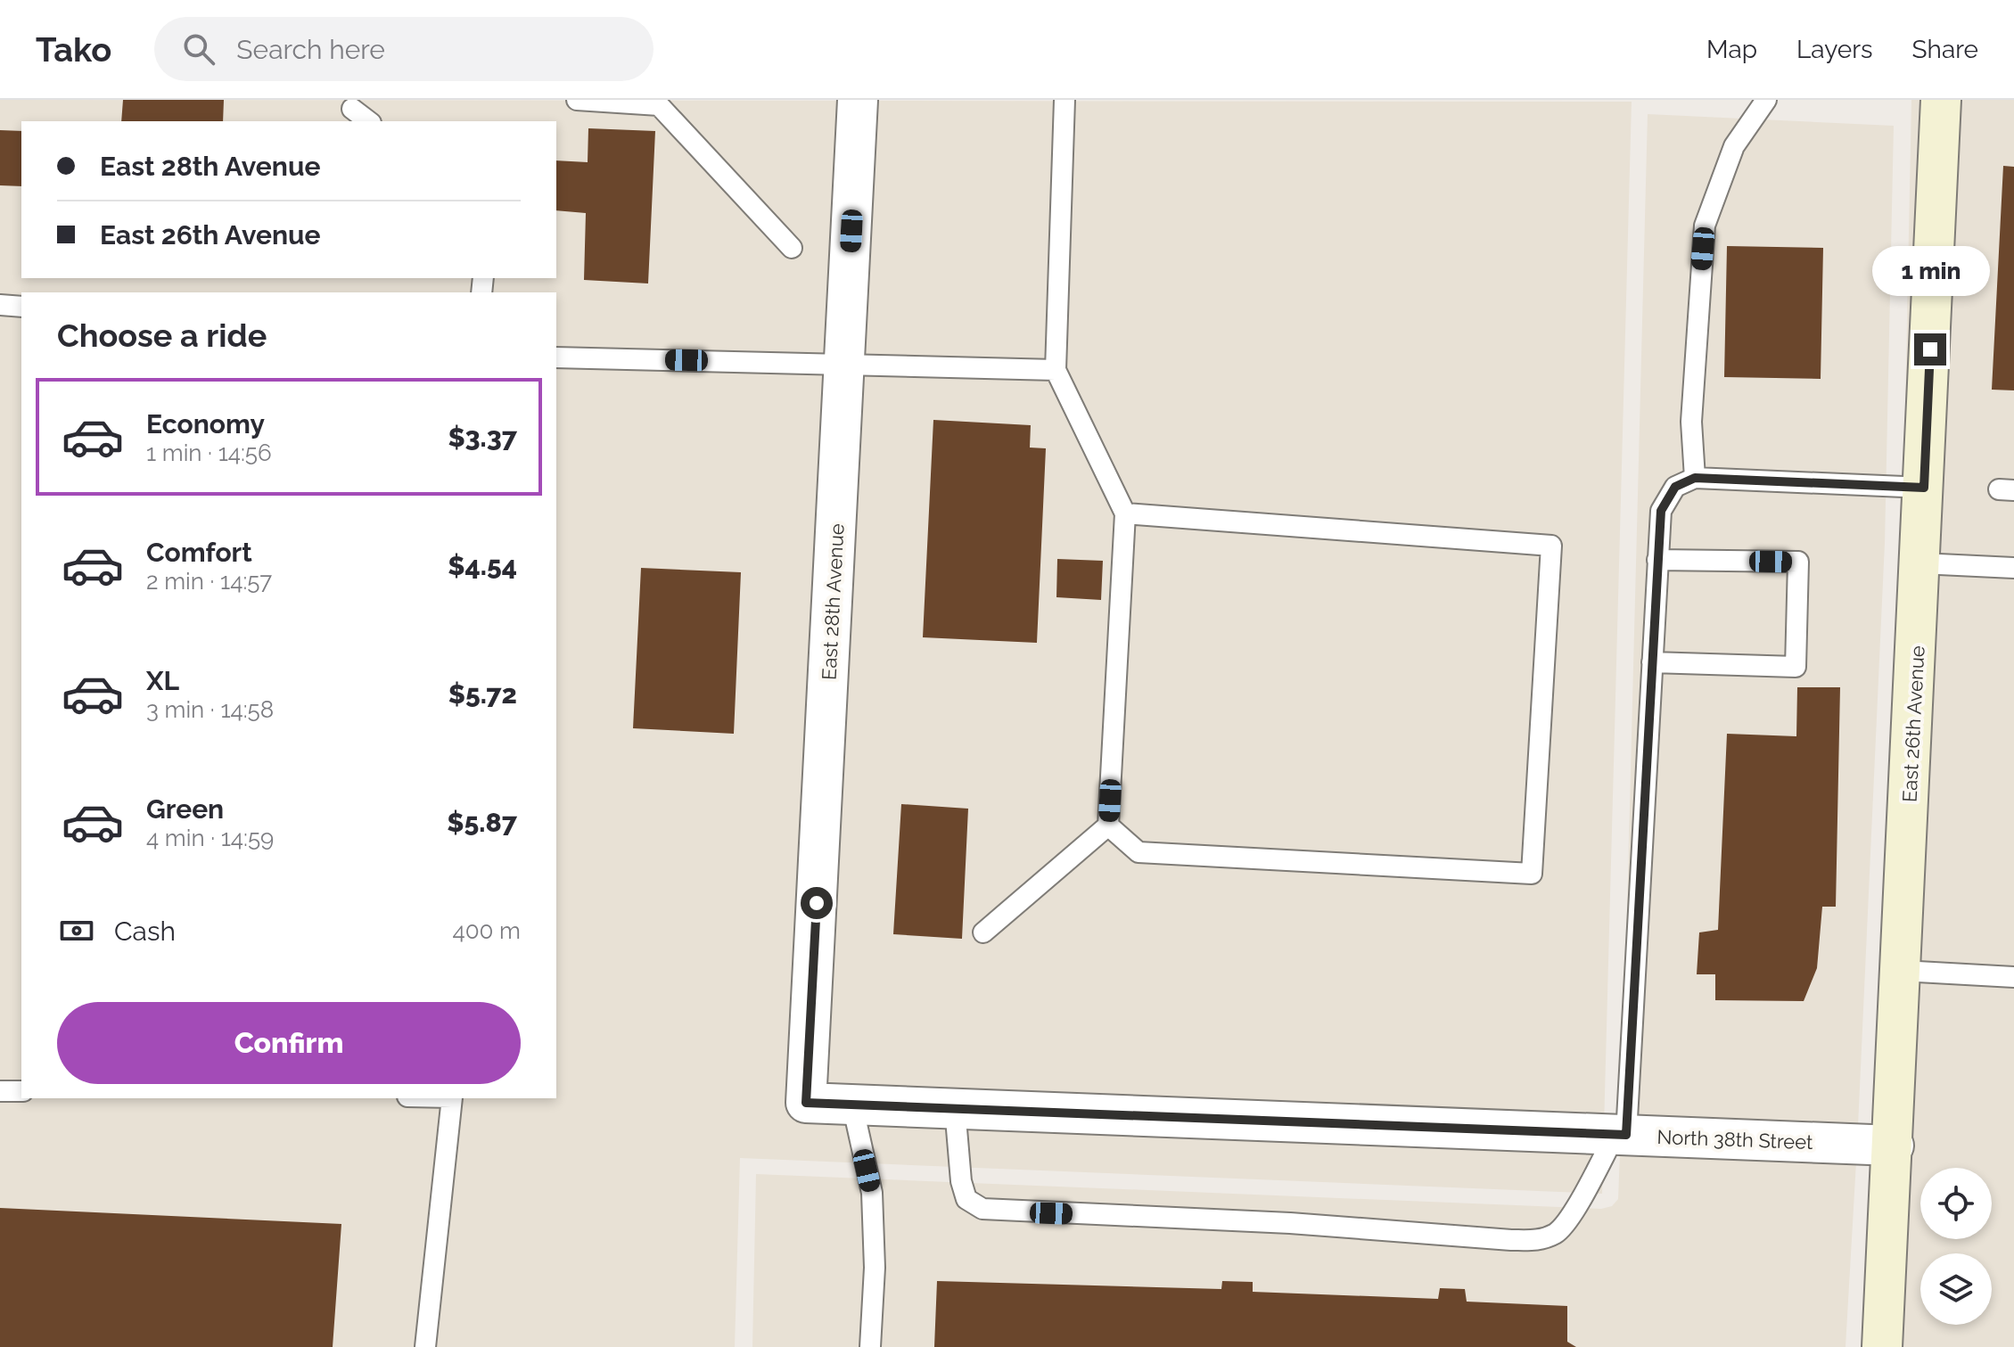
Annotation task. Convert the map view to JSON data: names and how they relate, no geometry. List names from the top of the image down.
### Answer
{
  "streets": {
    "street": ["East 28th Avenue", "East 26th Avenue", "North 38th Street"]
  },
  "crossings": [
    ["East 28th Avenue", "North 38th Street"],
    ["East 26th Avenue", "North 38th Street"]
  ],
  "page": {
    "header": "Tako",
    "search": "Search here",
    "nav": ["Map", "Layers", "Share"],
    "banner": ["East 28th Avenue", "East 26th Avenue"],
    "bubble": "1 min",
    "heading": "Choose a ride",
    "list": [
      {
        "name": "Economy",
        "note": "1 min · 14:56",
        "value": "$3.37"
      },
      {
        "name": "Comfort",
        "note": "2 min · 14:57",
        "value": "$4.54"
      },
      {
        "name": "XL",
        "note": "3 min · 14:58",
        "value": "$5.72"
      },
      {
        "name": "Green",
        "note": "4 min · 14:59",
        "value": "$5.87"
      }
    ],
    "pay": ["Cash", "400 m"],
    "buttons": "Confirm"
  }
}
